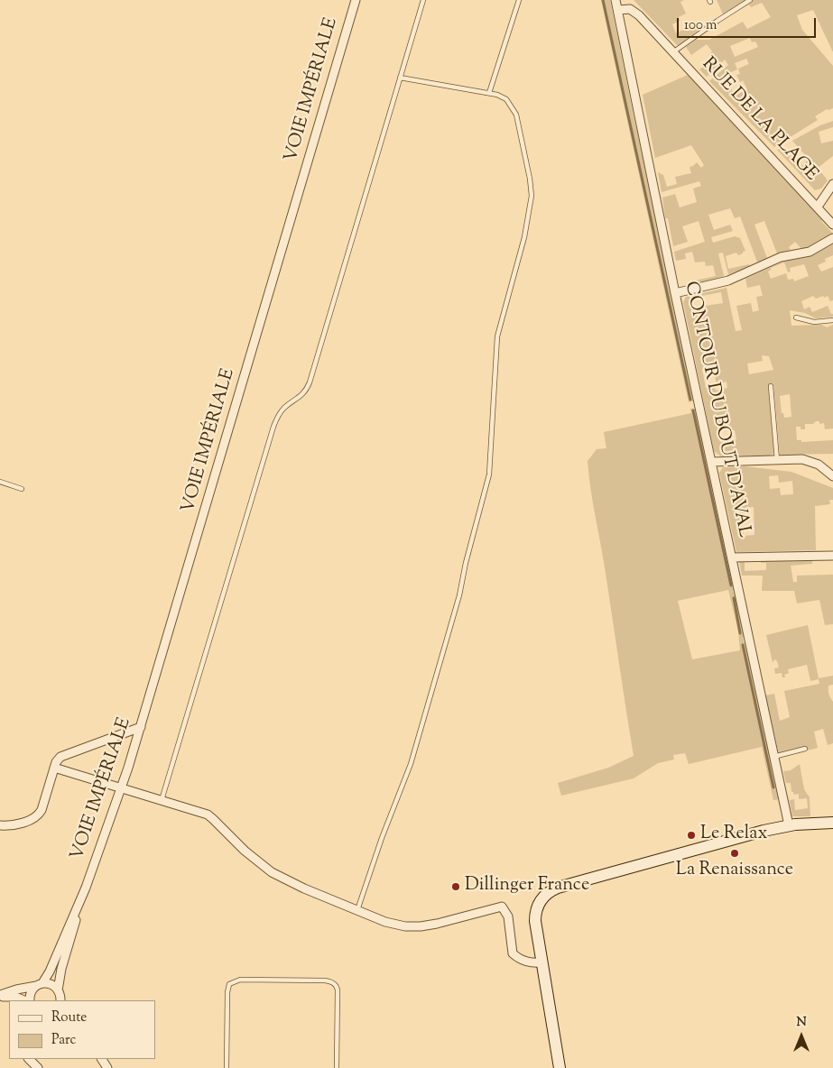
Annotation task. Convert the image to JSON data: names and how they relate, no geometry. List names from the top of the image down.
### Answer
{
  "streets": {
    "street": ["VOIE IMPÉRIALE", "RUE DE LA PLAGE", "CONTOUR DU BOUT D'AVAL"]
  },
  "crossings": [
    ["RUE DE LA PLAGE", "CONTOUR DU BOUT D'AVAL"]
  ],
  "places": ["Le Relax", "La Renaissance", "Dillinger France"],
  "legend": ["Route", "Parc"],
  "scale_bar": "100 m",
  "north": "top"
}
